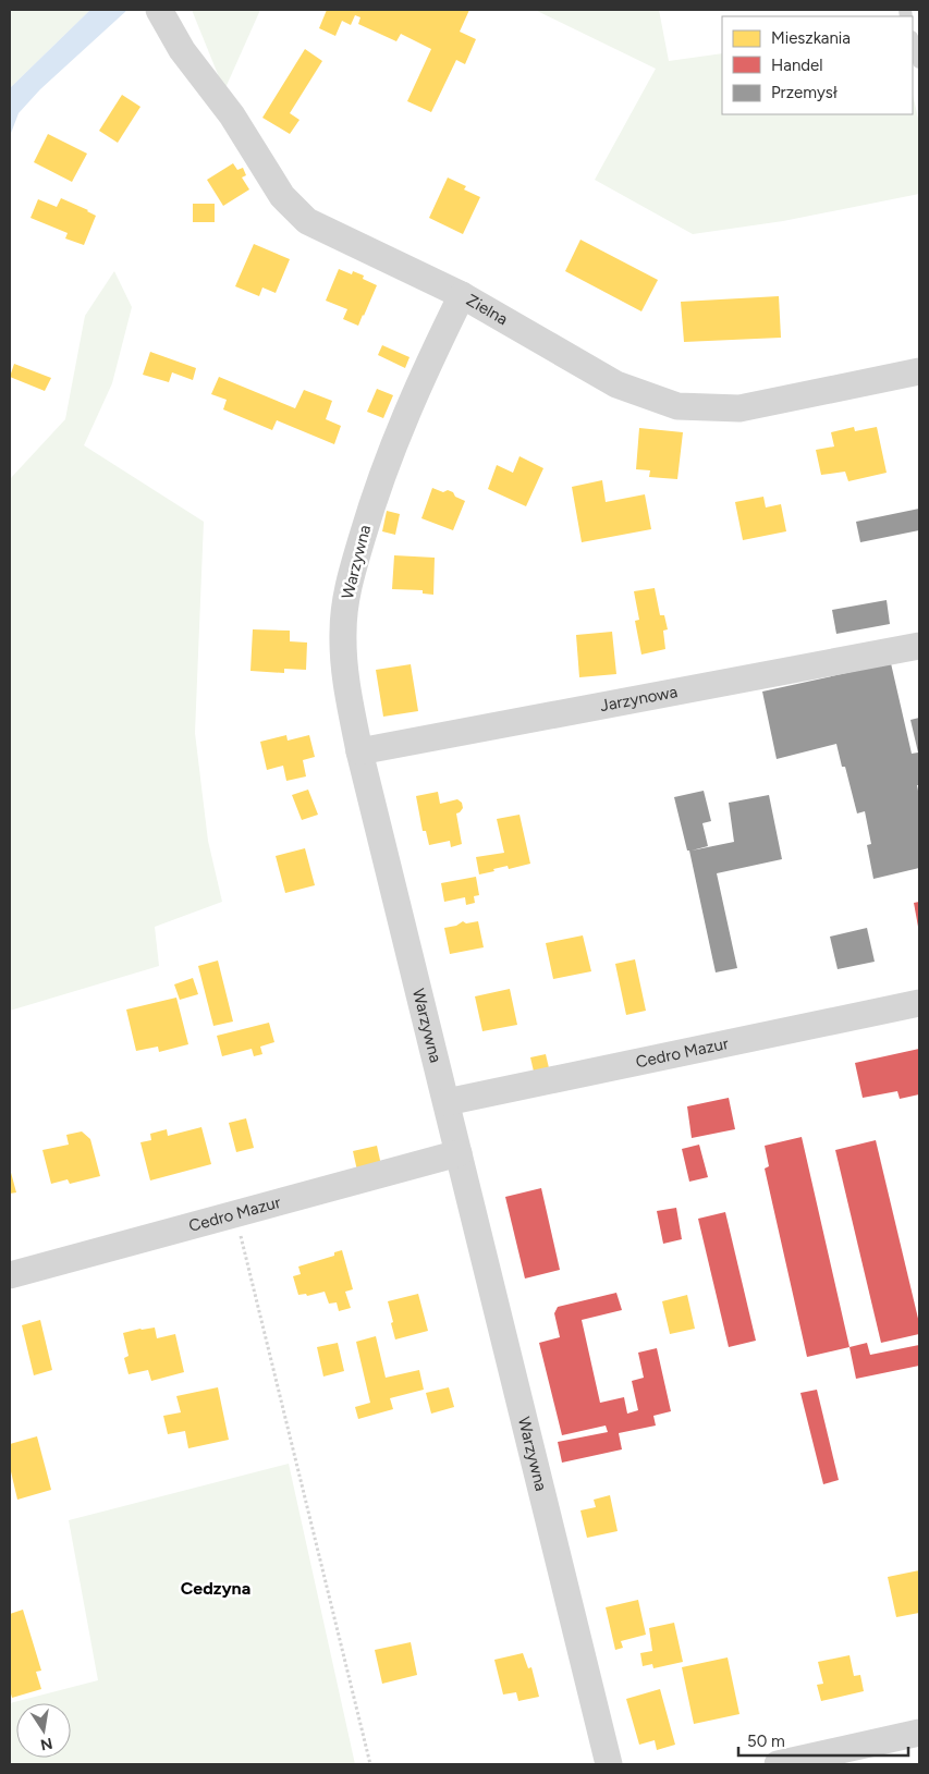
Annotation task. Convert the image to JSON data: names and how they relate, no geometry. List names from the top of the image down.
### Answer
{
  "streets": {
    "street": [
      "Zielna",
      "Warzywna",
      "Jarzynowa",
      "Cedro Mazur"
    ]
  },
  "crossings": [
    ["Zielna", "Warzywna"],
    ["Warzywna", "Jarzynowa"],
    ["Warzywna", "Cedro Mazur"]
  ],
  "districts": ["Cedzyna"],
  "legend": ["Mieszkania", "Handel", "Przemysł"],
  "scale_bar": "50 m",
  "north": "bottom"
}
